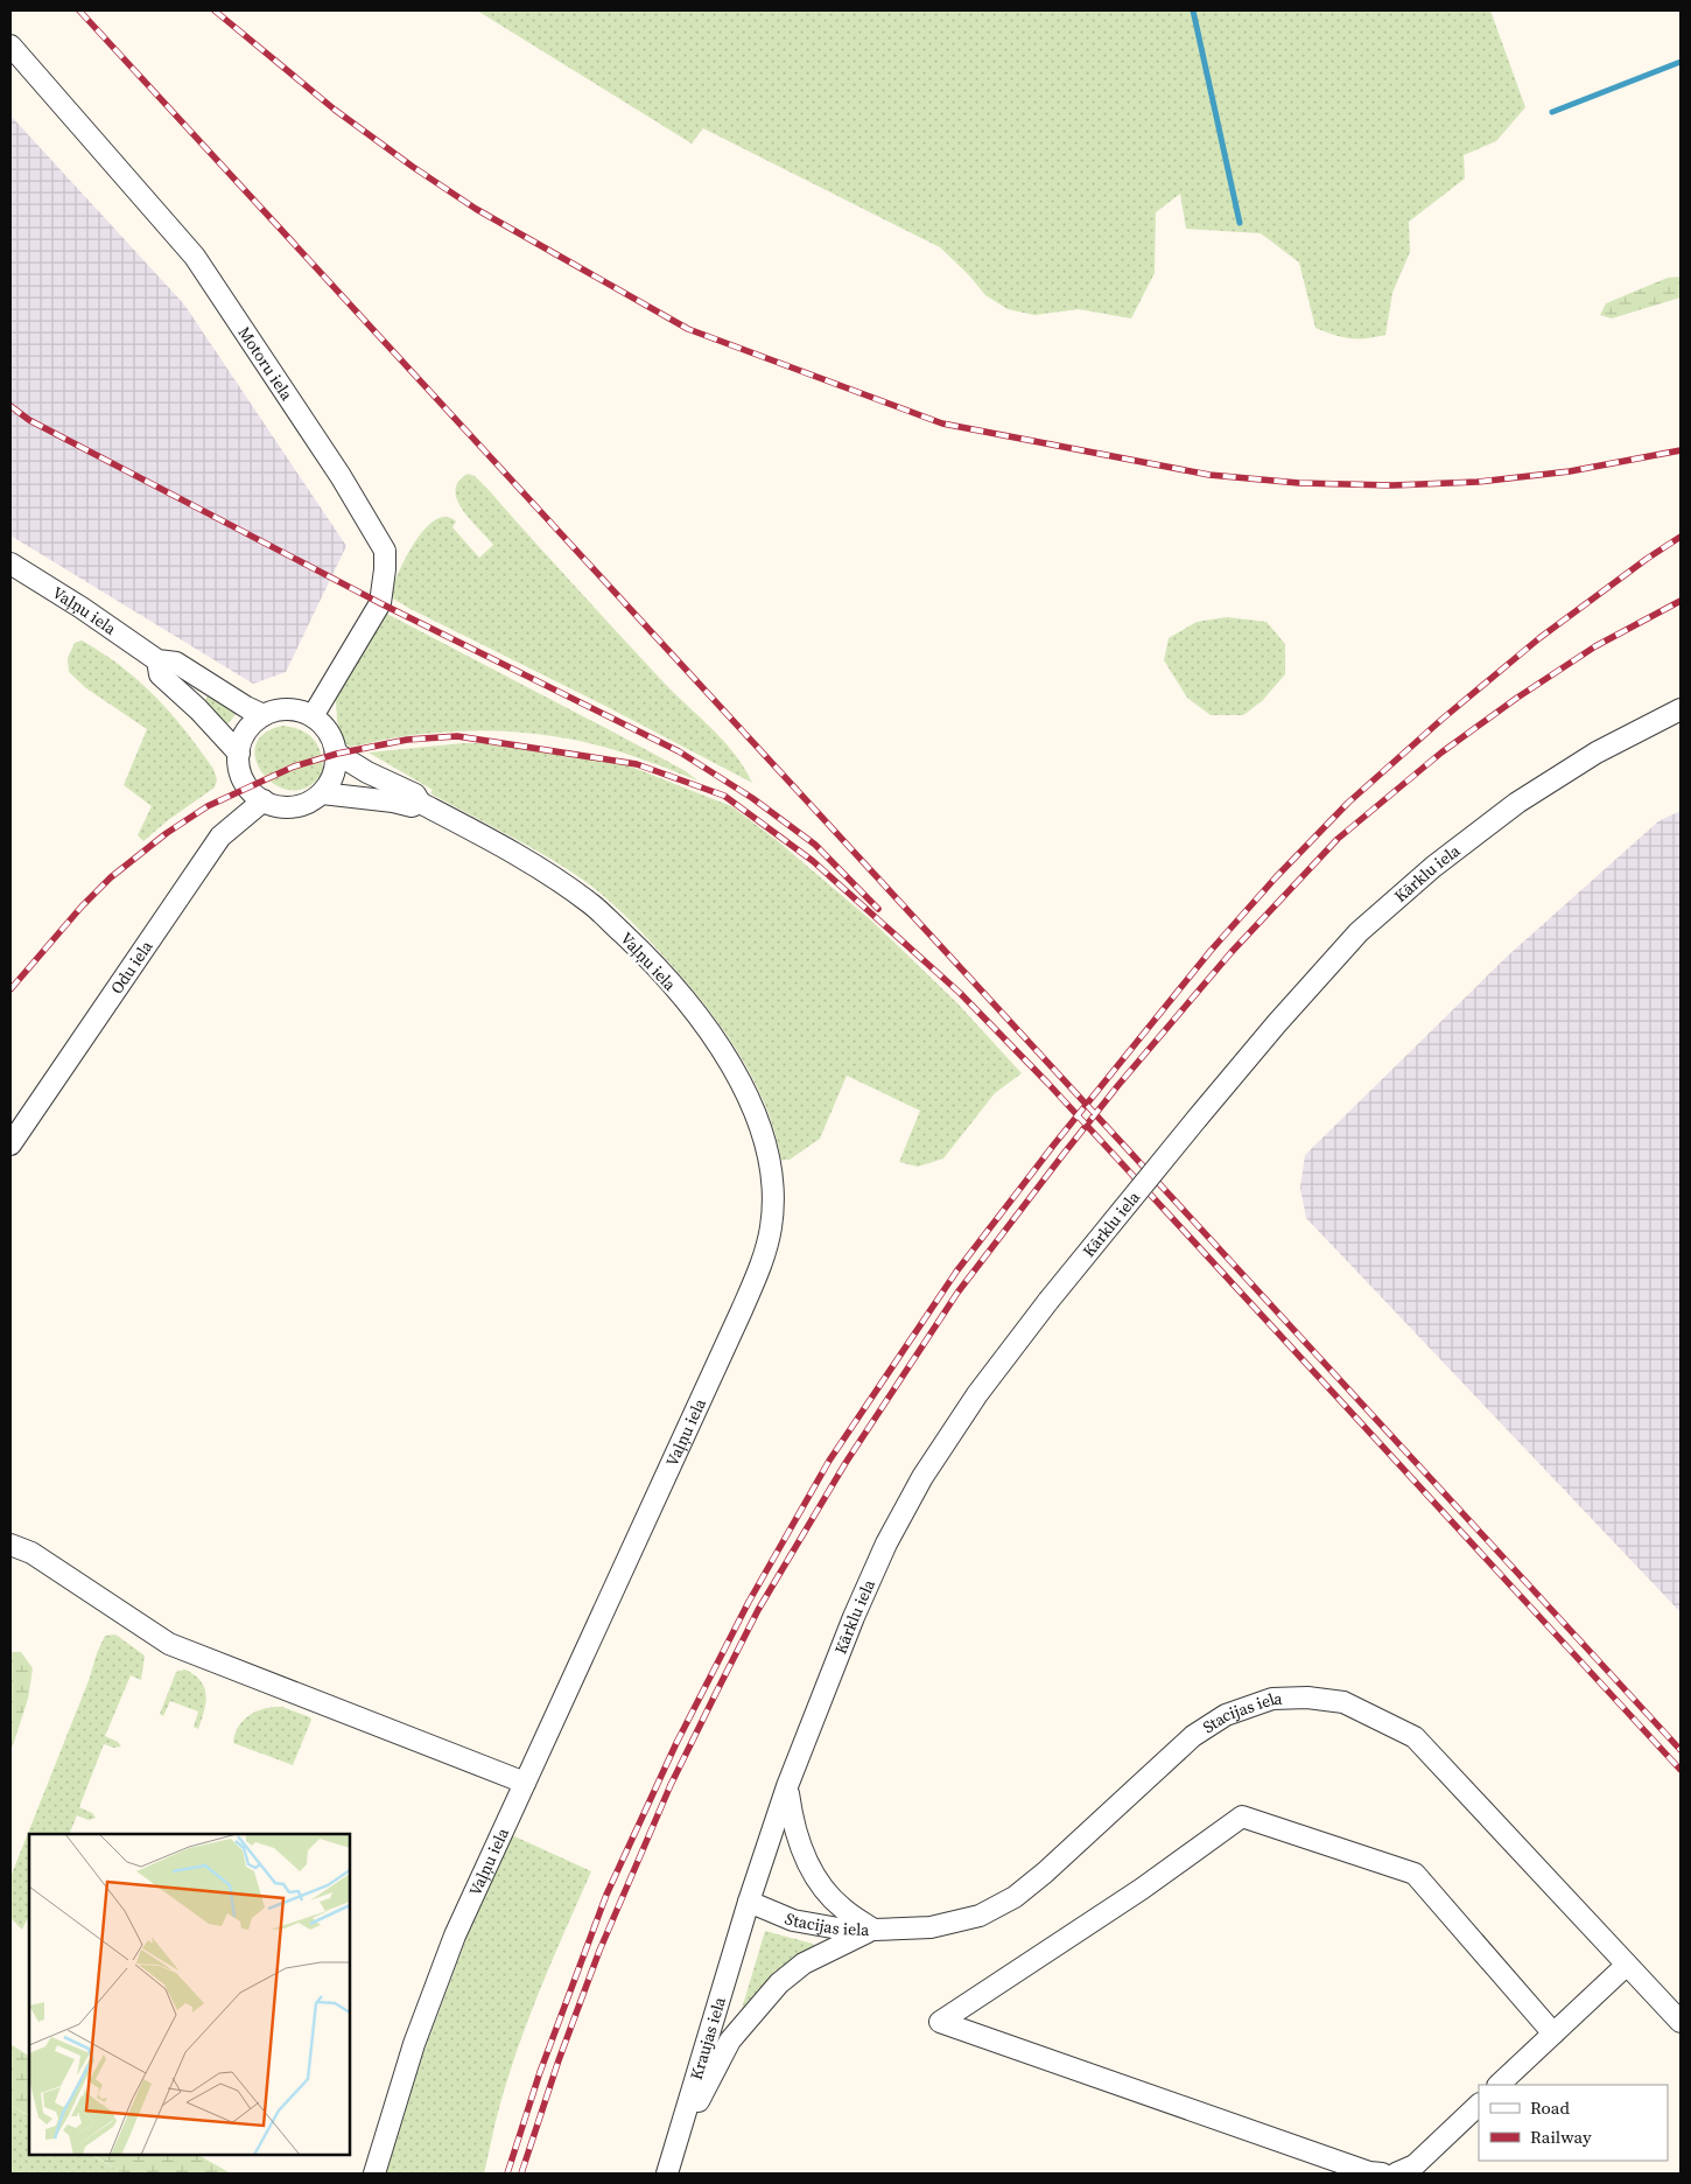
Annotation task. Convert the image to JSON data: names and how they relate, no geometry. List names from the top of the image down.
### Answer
{
  "streets": {
    "street": [
      "Motoru iela",
      "Vaļņu iela",
      "Kārklu iela",
      "Odu iela",
      "Stacijas iela",
      "Kraujas iela"
    ]
  },
  "crossings": [
    ["Motoru iela", "Odu iela"],
    ["Kārklu iela", "Stacijas iela"],
    ["Kārklu iela", "Kraujas iela"],
    ["Stacijas iela", "Kraujas iela"]
  ],
  "legend": ["Road", "Railway"]
}
